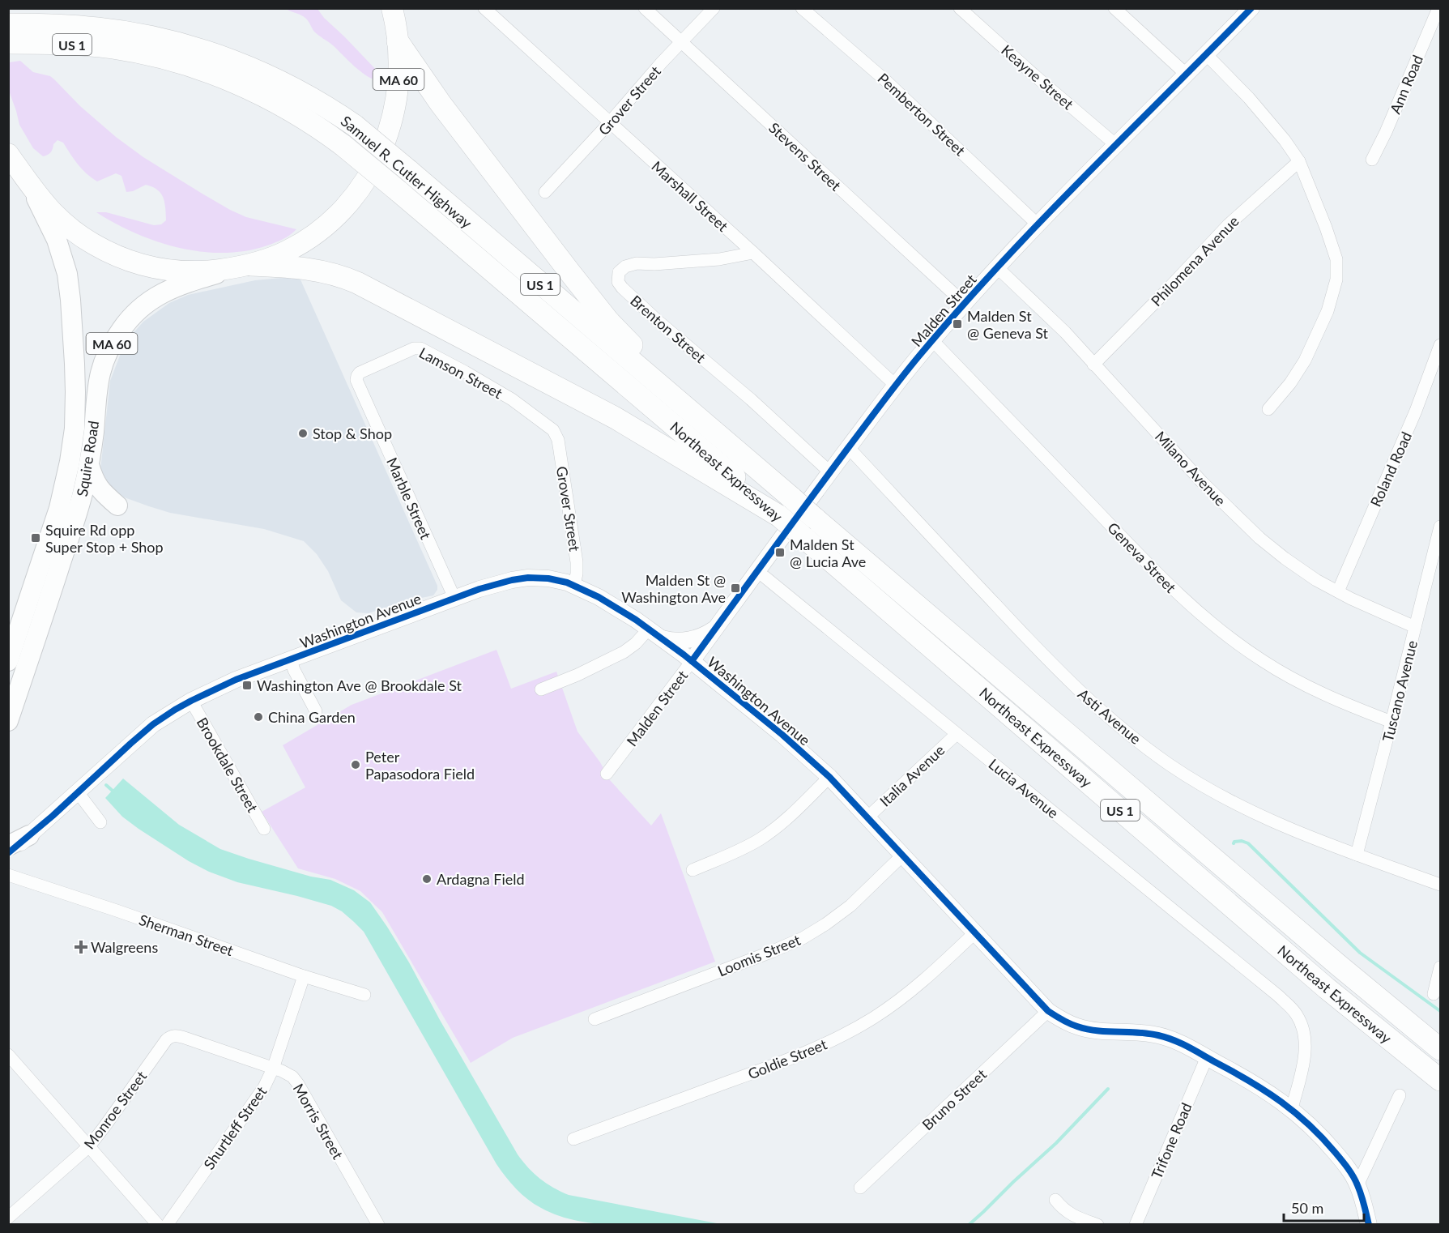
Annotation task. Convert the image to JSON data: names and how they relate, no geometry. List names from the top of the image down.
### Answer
{
  "streets": {
    "highway": [
      "US 1",
      "MA 60",
      "Samuel R. Cutler Highway",
      "Northeast Expressway"
    ],
    "main road": ["Squire Road"],
    "street": [
      "Keayne Street",
      "Ann Road",
      "Grover Street",
      "Pemberton Street",
      "Stevens Street",
      "Marshall Street",
      "Philomena Avenue",
      "Malden Street",
      "Brenton Street",
      "Lamson Street",
      "Milano Avenue",
      "Roland Road",
      "Marble Street",
      "Geneva Street",
      "Washington Avenue",
      "Tuscano Avenue",
      "Asti Avenue",
      "Brookdale Street",
      "Italia Avenue",
      "Lucia Avenue",
      "Sherman Street",
      "Loomis Street",
      "Goldie Street",
      "Bruno Street",
      "Monroe Street",
      "Morris Street",
      "Shurtleff Street",
      "Trifone Road"
    ]
  },
  "crossings": [
    ["Keayne Street", "Malden Street"],
    ["MA 60", "Squire Road"],
    ["Grover Street", "Stevens Street"],
    ["Grover Street", "Marshall Street"],
    ["Grover Street", "Lamson Street"],
    ["Grover Street", "Washington Avenue"],
    ["Pemberton Street", "Malden Street"],
    ["Stevens Street", "Malden Street"],
    ["Samuel R. Cutler Highway", "Northeast Expressway"],
    ["Marshall Street", "Malden Street"],
    ["Marshall Street", "Brenton Street"],
    ["Philomena Avenue", "Milano Avenue"],
    ["Malden Street", "Brenton Street"],
    ["Malden Street", "Milano Avenue"],
    ["Malden Street", "Geneva Street"],
    ["Malden Street", "Washington Avenue"],
    ["Malden Street", "Asti Avenue"],
    ["Malden Street", "Lucia Avenue"],
    ["Lamson Street", "Marble Street"],
    ["Milano Avenue", "Roland Road"],
    ["Milano Avenue", "Tuscano Avenue"],
    ["Marble Street", "Washington Avenue"],
    ["Geneva Street", "Tuscano Avenue"],
    ["Washington Avenue", "Brookdale Street"],
    ["Washington Avenue", "Italia Avenue"],
    ["Washington Avenue", "Lucia Avenue"],
    ["Washington Avenue", "Loomis Street"],
    ["Washington Avenue", "Goldie Street"],
    ["Washington Avenue", "Bruno Street"],
    ["Washington Avenue", "Trifone Road"],
    ["Tuscano Avenue", "Asti Avenue"],
    ["Italia Avenue", "Lucia Avenue"],
    ["Sherman Street", "Shurtleff Street"],
    ["Monroe Street", "Morris Street"],
    ["Morris Street", "Shurtleff Street"]
  ],
  "places": {
    "transit": [
      "Malden St @ Geneva St",
      "Squire Rd opp Super Stop + Shop",
      "Malden St @ Lucia Ave",
      "Malden St @ Washington Ave",
      "Washington Ave @ Brookdale St"
    ],
    "other": [
      "Stop & Shop",
      "China Garden",
      "Peter Papasodora Field",
      "Ardagna Field"
    ],
    "health": ["Walgreens"]
  },
  "scale_bar": "50 m"
}
